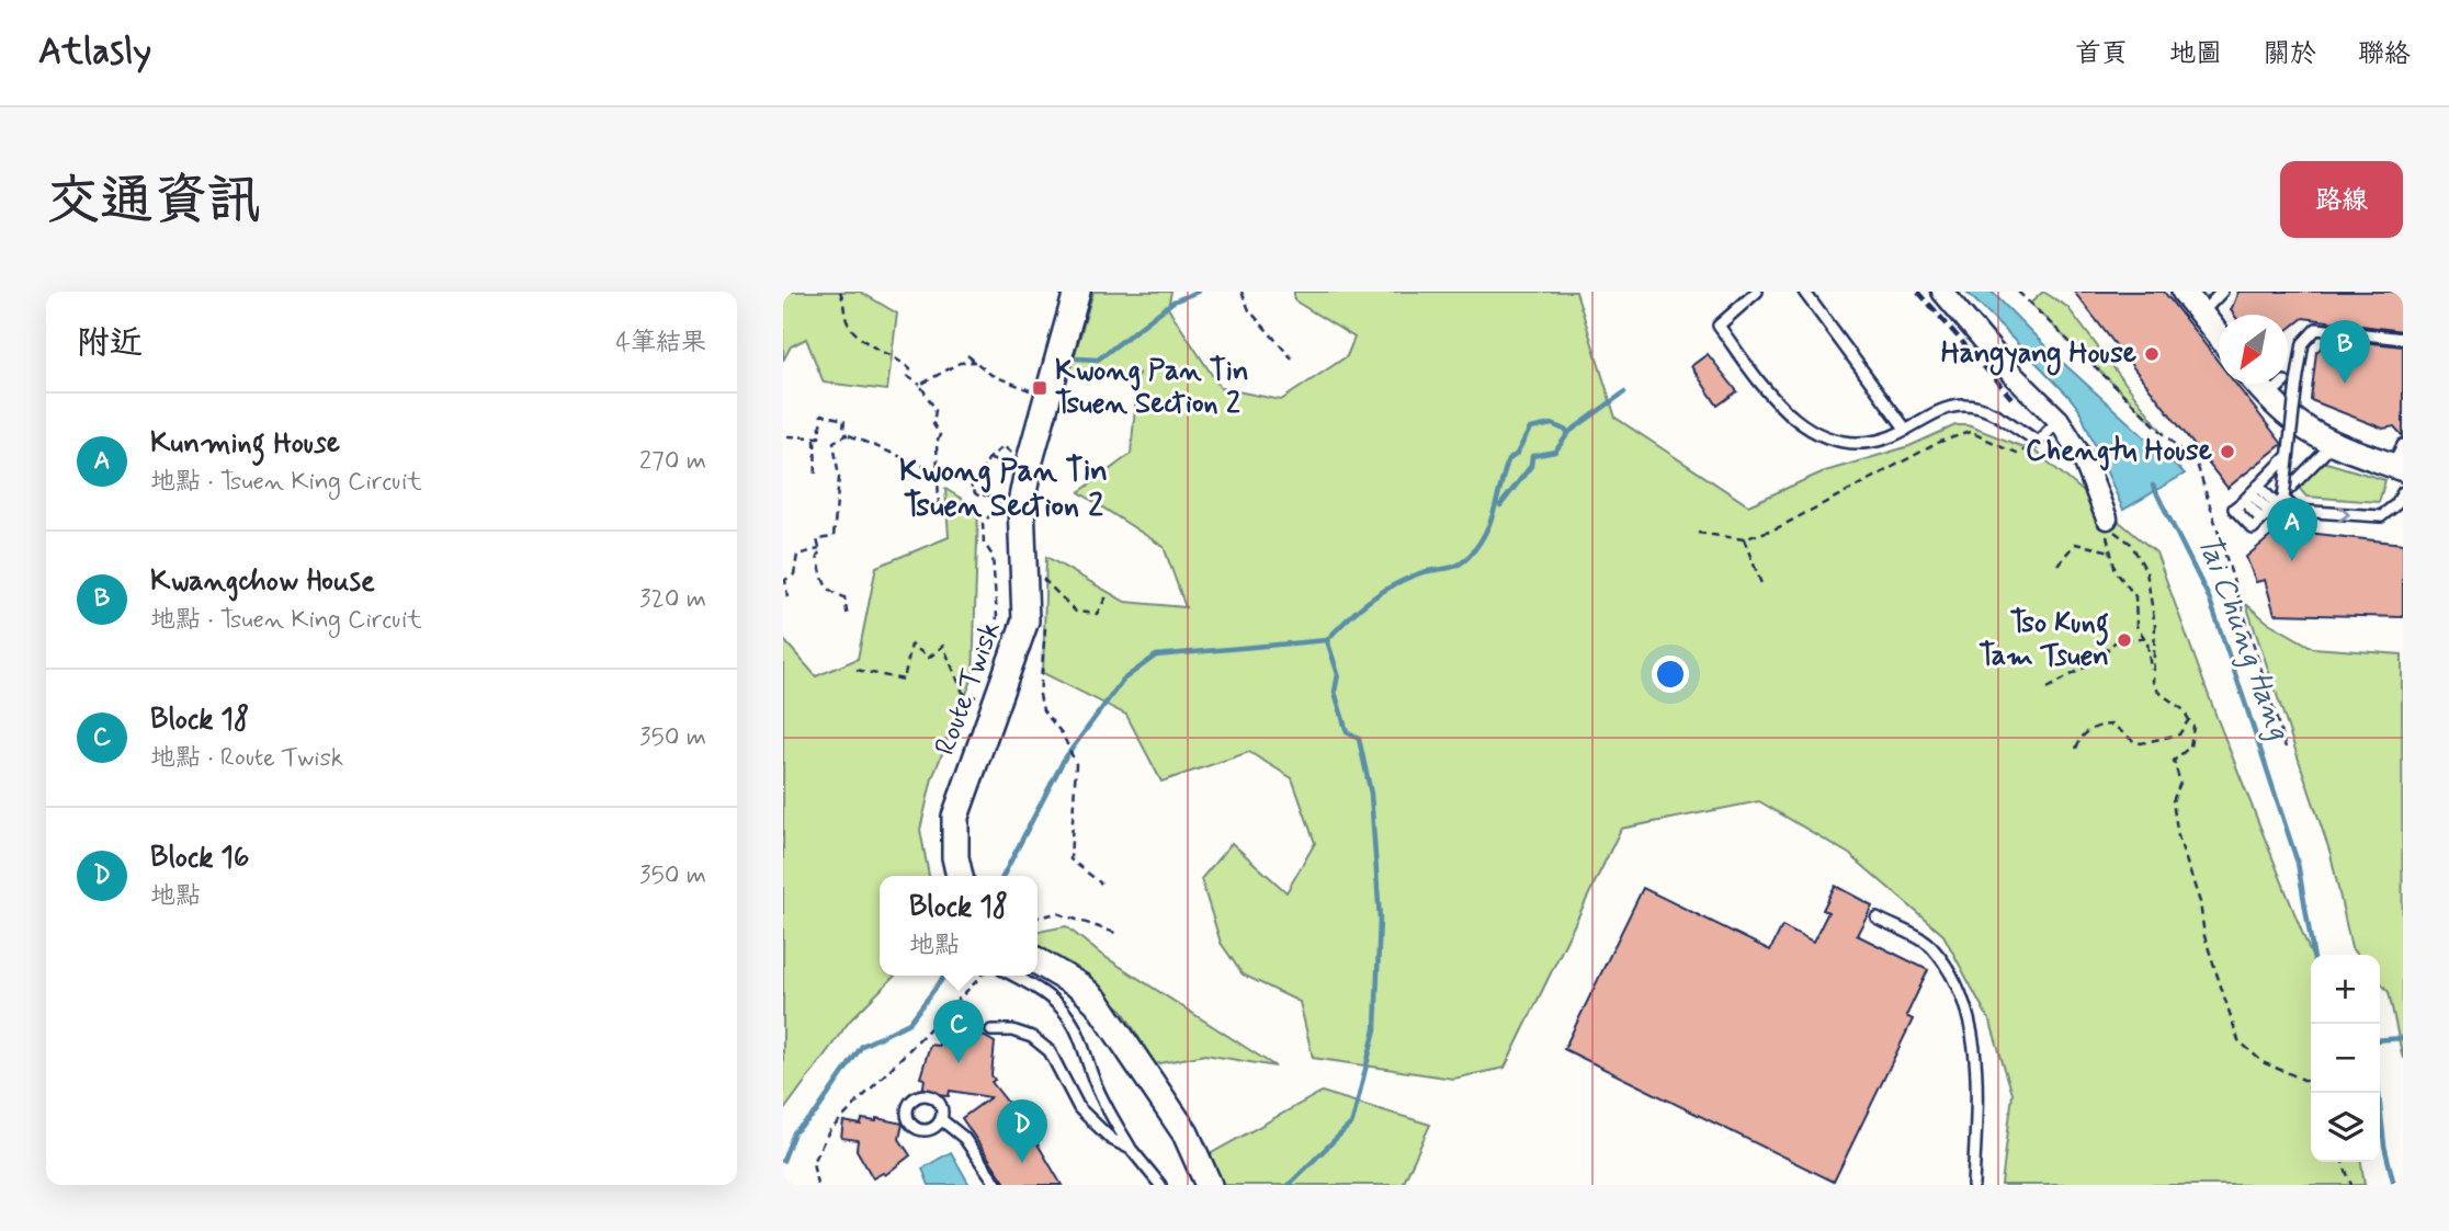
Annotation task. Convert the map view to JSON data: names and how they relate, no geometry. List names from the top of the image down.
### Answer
{
  "streets": {
    "main road": ["Route Twisk"]
  },
  "districts": ["Kwong Pan Tin Tsuen Section 2"],
  "water": ["Tai Chung Hang"],
  "places": {
    "other": ["Hangyang House", "Chengtu House", "Tso Kung Tam Tsuen"],
    "transit": ["Kwong Pan Tin Tsuen Section 2"]
  },
  "north": "bottom left",
  "page": {
    "header": "Atlasly",
    "nav": [
      "首頁",
      "地圖",
      "關於",
      "聯絡"
    ],
    "title": "交通資訊",
    "buttons": "路線",
    "heading": ["附近", "4筆結果"],
    "pins": [
      "B",
      "A",
      "C",
      "D"
    ],
    "list": [
      {
        "mark": "A",
        "name": "Kunming House",
        "note": "地點 · Tsuen King Circuit",
        "value": "270 m"
      },
      {
        "mark": "B",
        "name": "Kwangchow House",
        "note": "地點 · Tsuen King Circuit",
        "value": "320 m"
      },
      {
        "mark": "C",
        "name": "Block 18",
        "note": "地點 · Route Twisk",
        "value": "350 m"
      },
      {
        "mark": "D",
        "name": "Block 16",
        "note": "地點",
        "value": "350 m"
      }
    ],
    "popup": ["Block 18", "地點"],
    "map_buttons": ["+", "−"]
  }
}
